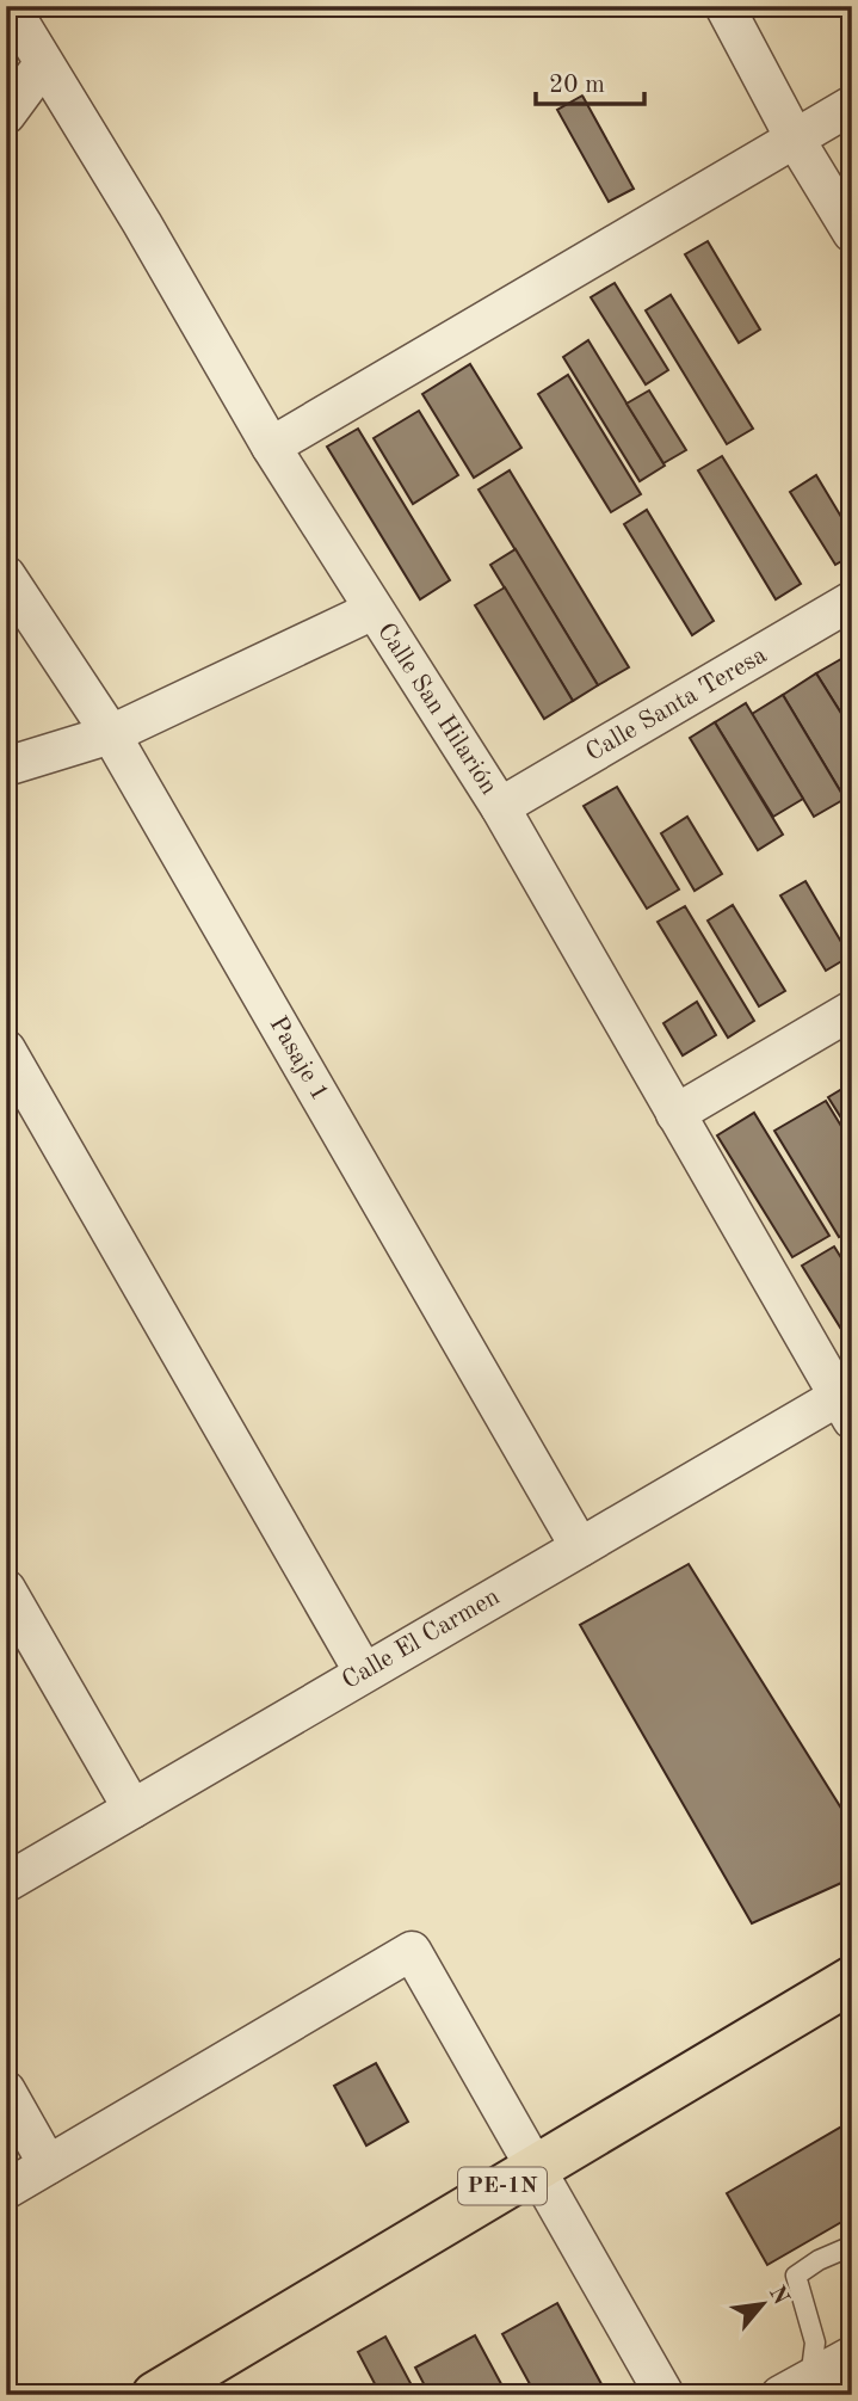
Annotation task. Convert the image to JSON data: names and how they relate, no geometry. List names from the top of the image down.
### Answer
{
  "streets": {
    "highway": ["PE-1N"],
    "street": [
      "Calle Santa Teresa",
      "Calle San Hilarión",
      "Pasaje 1",
      "Calle El Carmen"
    ]
  },
  "crossings": [
    ["Calle Santa Teresa", "Calle San Hilarión"],
    ["Calle San Hilarión", "Calle El Carmen"],
    ["Pasaje 1", "Calle El Carmen"]
  ],
  "scale_bar": "20 m",
  "north": "top right"
}
